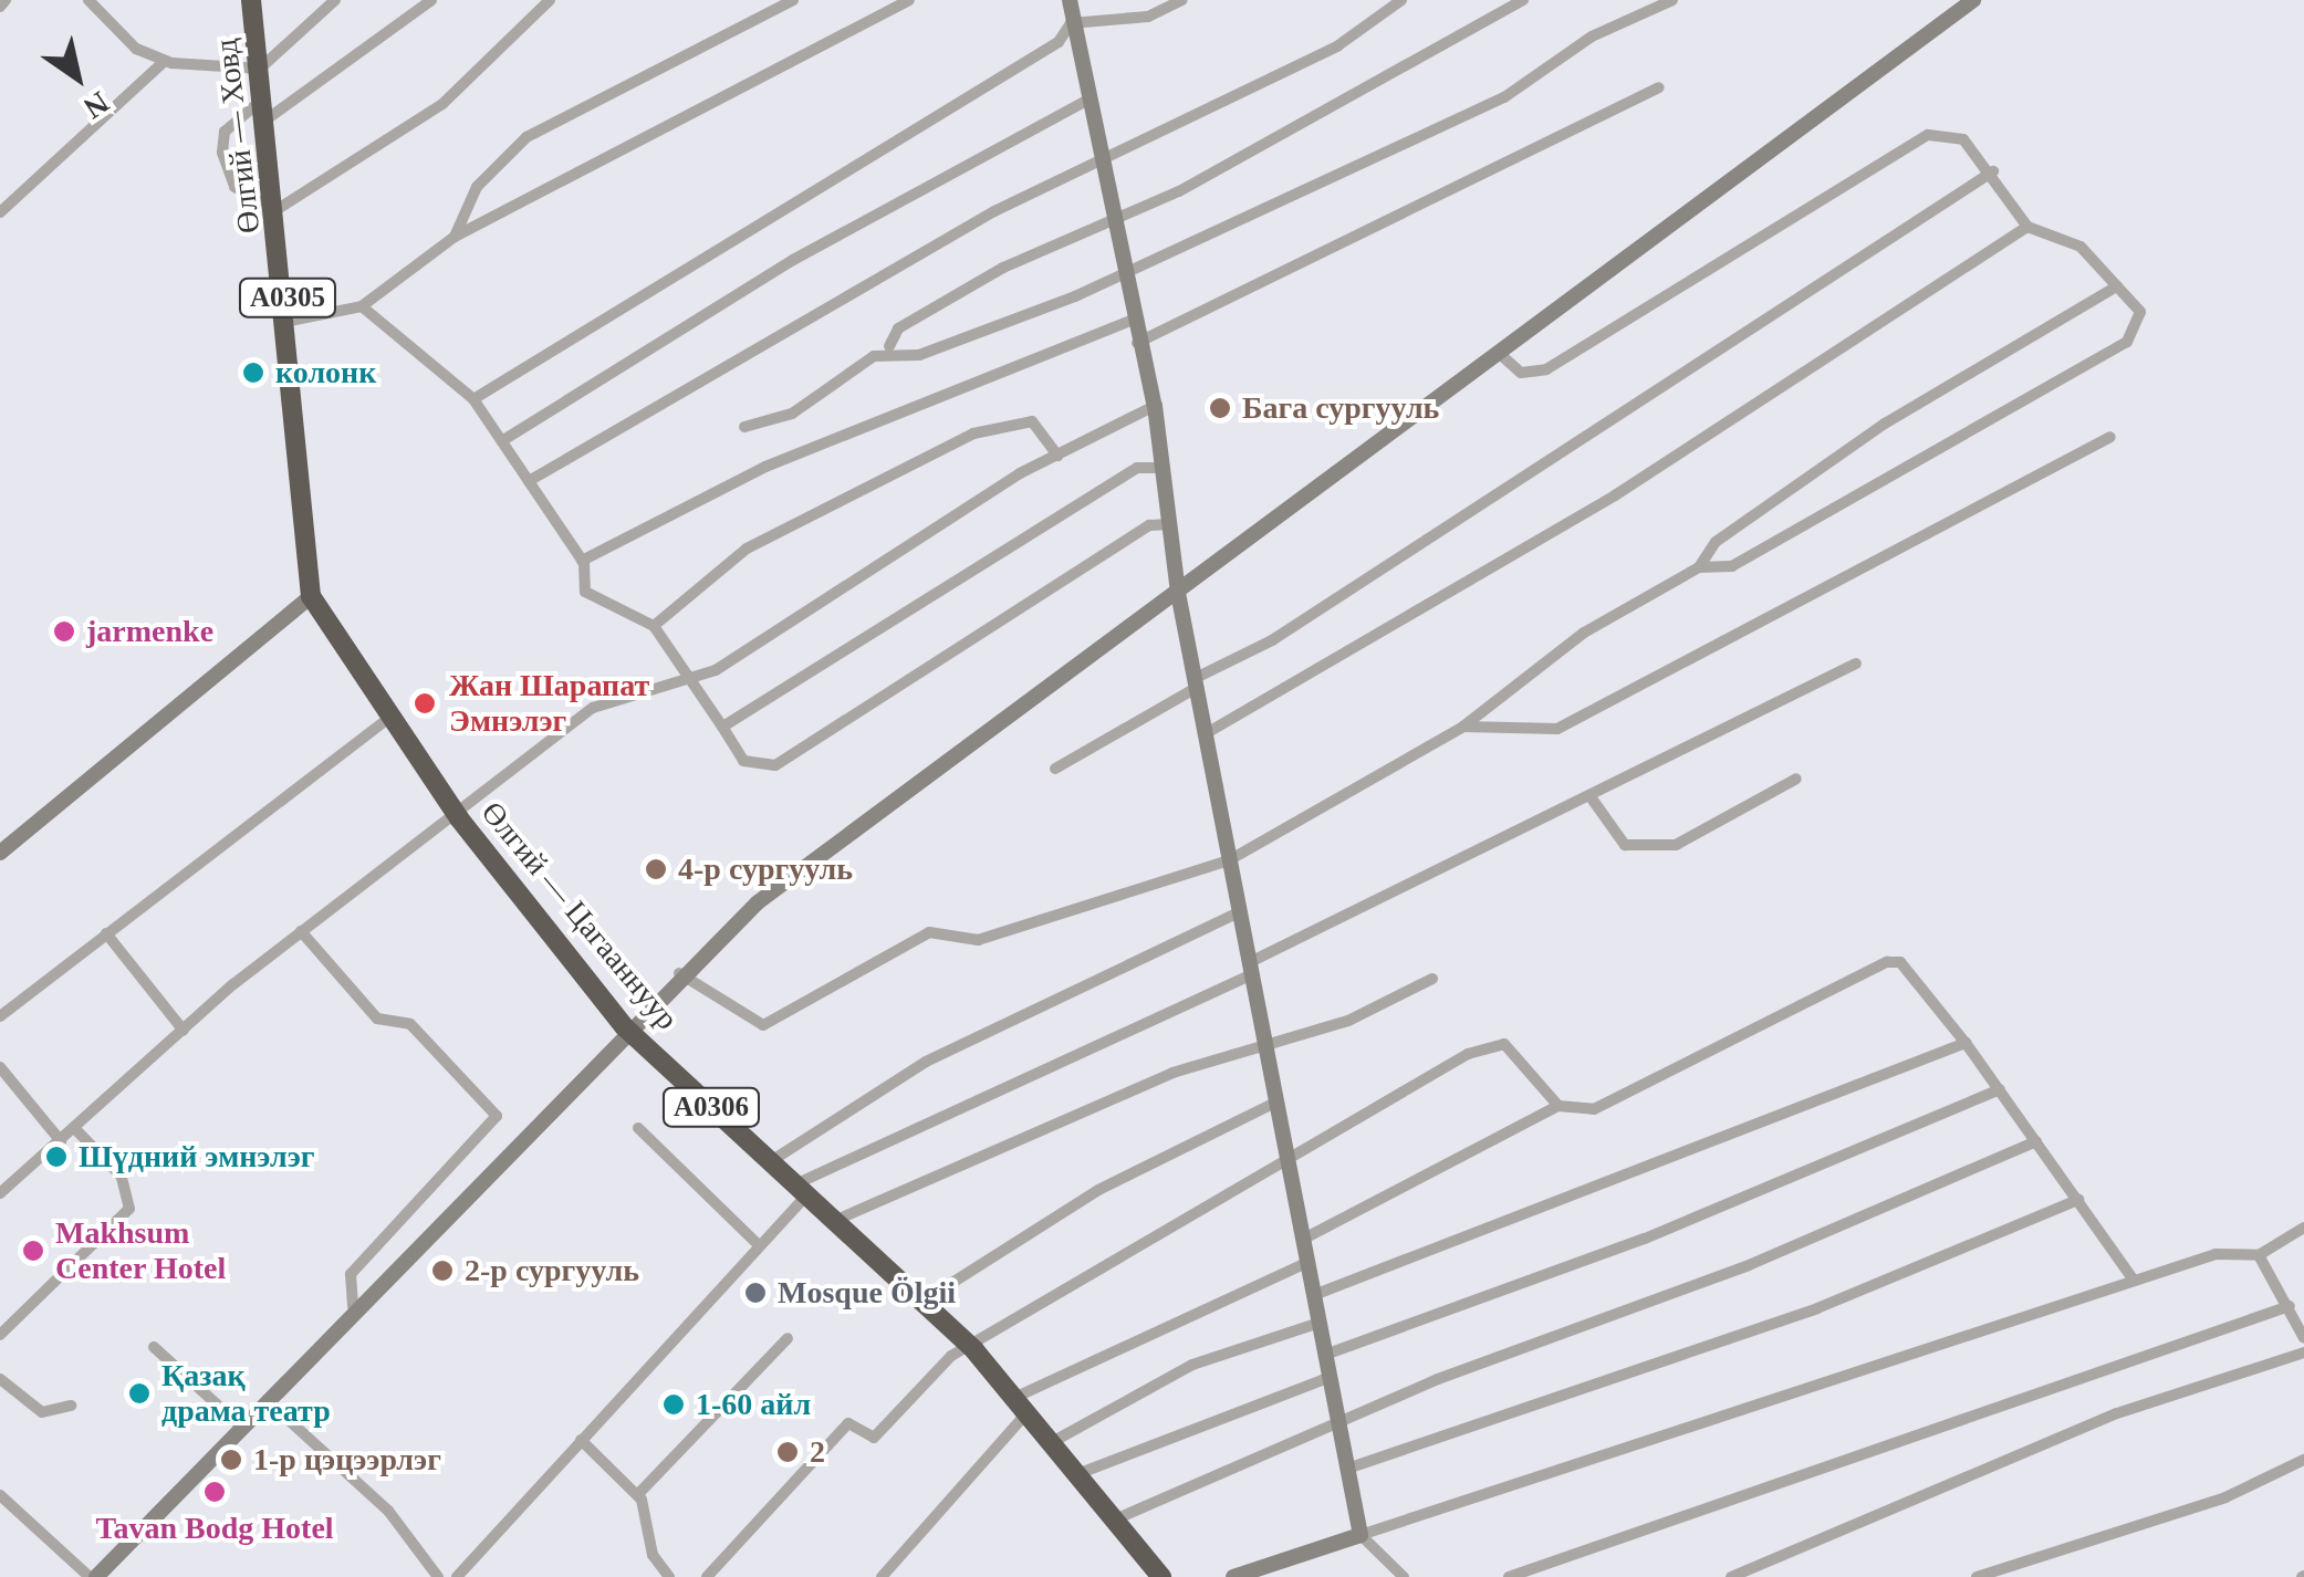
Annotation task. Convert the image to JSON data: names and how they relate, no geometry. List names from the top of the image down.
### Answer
{
  "streets": {
    "highway": [
      "Өлгий — Ховд",
      "A0305",
      "Өлгий — Цагааннуур",
      "A0306"
    ]
  },
  "crossings": [
    ["Өлгий — Ховд", "Өлгий — Цагааннуур"]
  ],
  "places": [
    "колонк",
    "Бага сургууль",
    "jarmenke",
    "Жан Шарапат Эмнэлэг",
    "4-р сургууль",
    "Шүдний эмнэлэг",
    "Makhsum Center Hotel",
    "2-р сургууль",
    "Mosque Ölgii",
    "Қазақ драма театр",
    "1-60 айл",
    "2",
    "1-р цэцээрлэг",
    "Tavan Bodg Hotel"
  ],
  "north": "bottom right"
}
